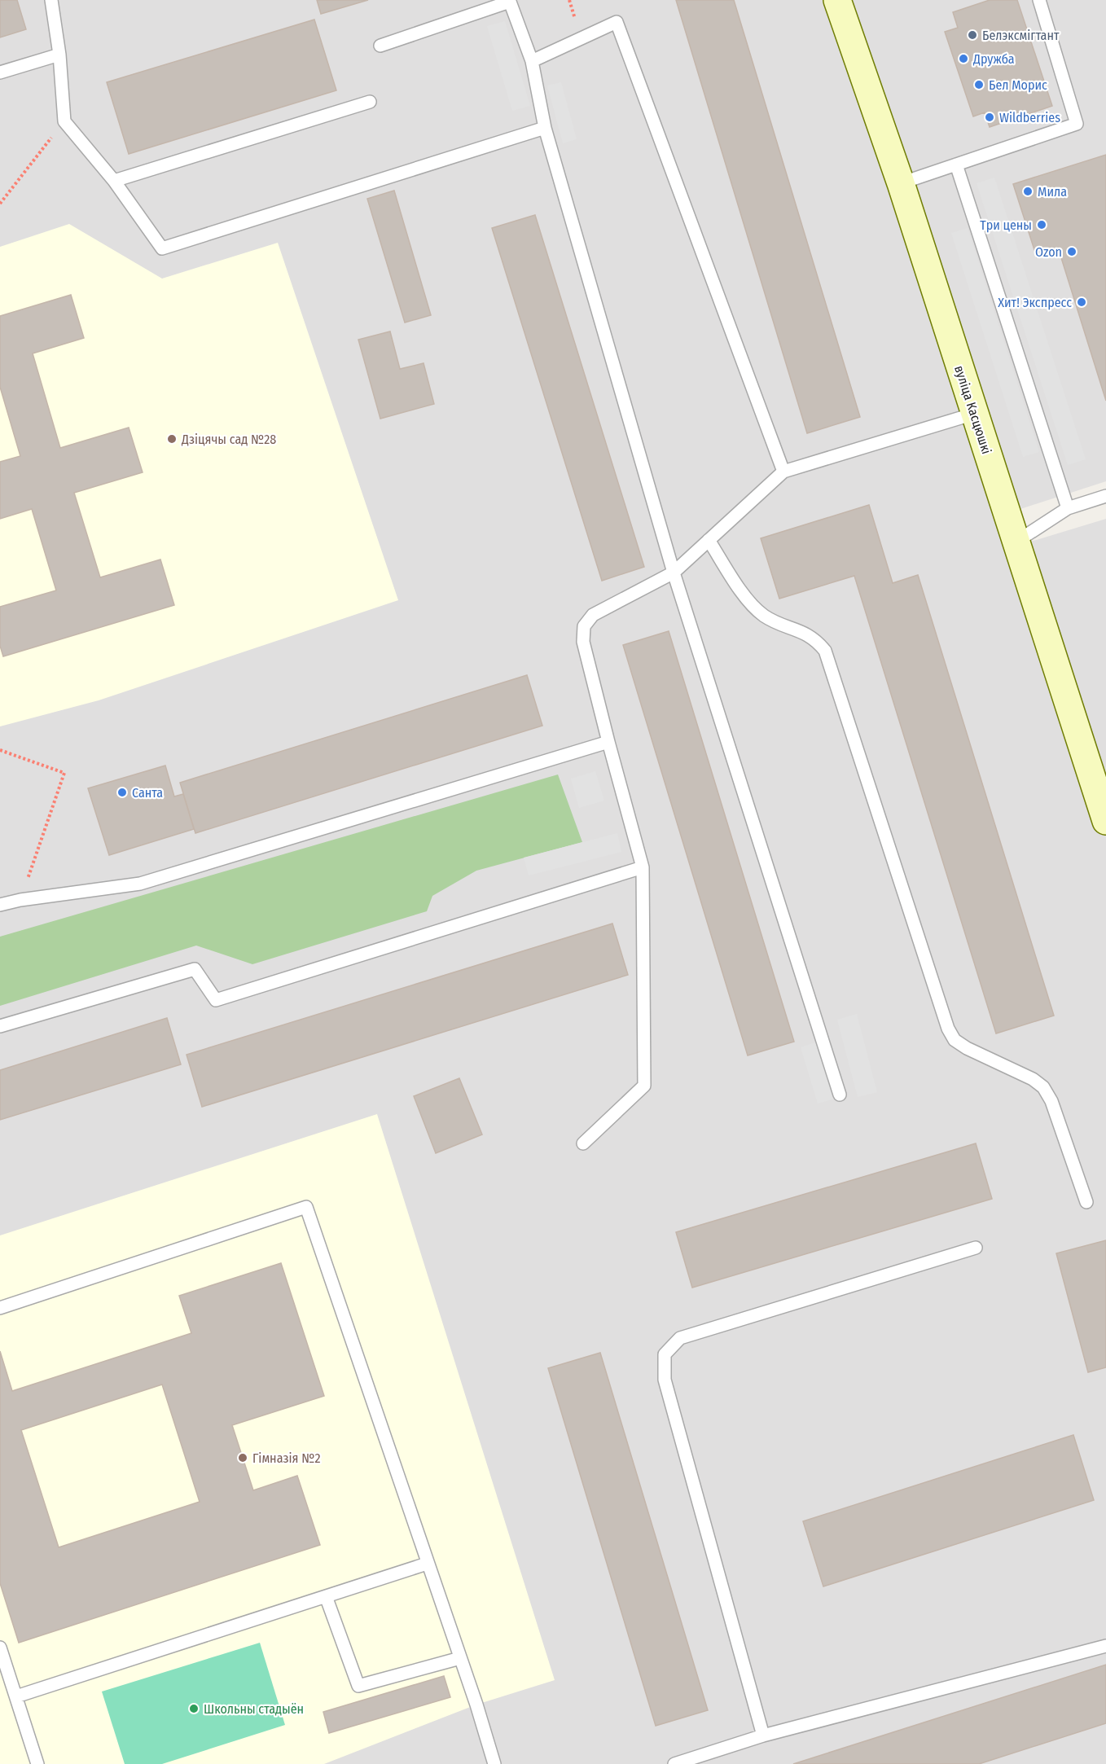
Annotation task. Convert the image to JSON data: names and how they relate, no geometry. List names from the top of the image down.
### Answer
{
  "streets": {
    "street": ["вуліца Касцюшкі"]
  },
  "places": [
    "Белэксмігтант",
    "Дружба",
    "Бел Морис",
    "Wildberries",
    "Мила",
    "Три цены",
    "Ozon",
    "Хит! Экспресс",
    "Дзіцячы сад №28",
    "Санта",
    "Гімназія №2",
    "Школьны стадыён"
  ]
}
